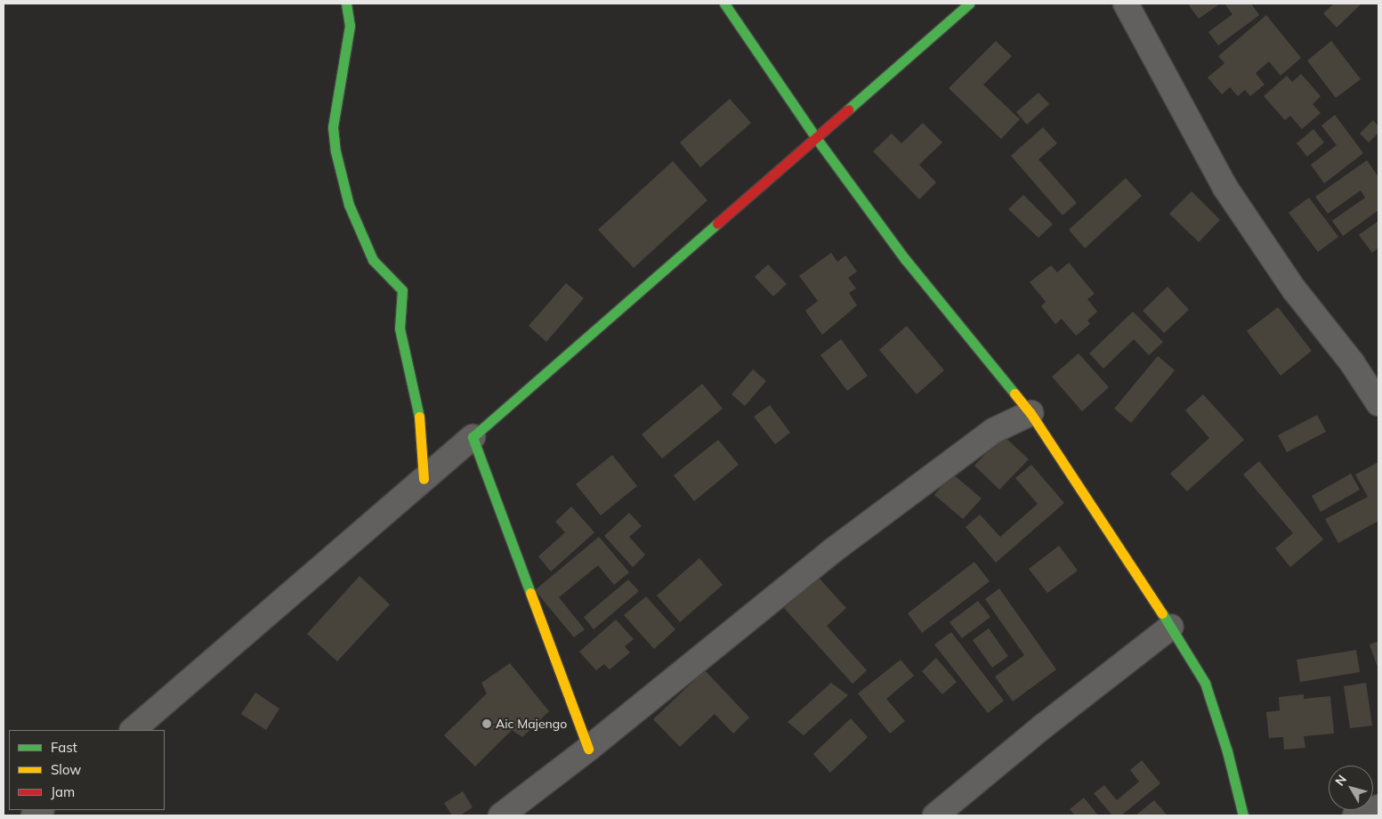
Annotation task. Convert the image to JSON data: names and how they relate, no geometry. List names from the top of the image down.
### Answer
{
  "places": ["Aic Majengo"],
  "legend": ["Fast", "Slow", "Jam"],
  "north": "top left"
}
